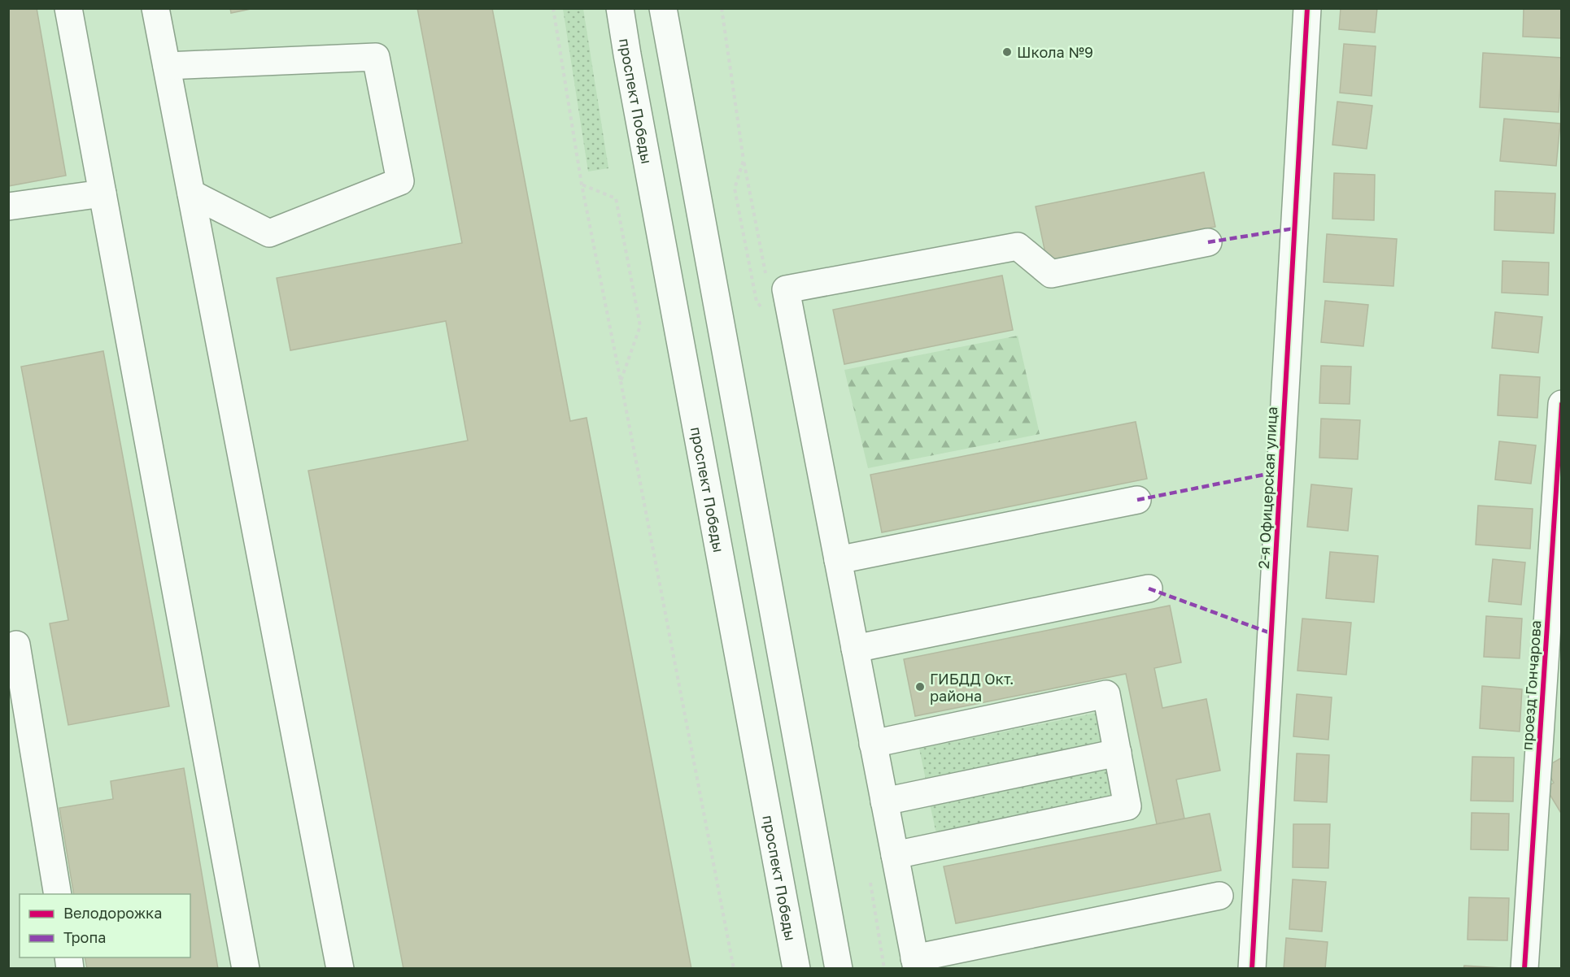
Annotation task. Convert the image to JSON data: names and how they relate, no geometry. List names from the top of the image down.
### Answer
{
  "streets": {
    "main road": ["проспект Победы", "2-я Офицерская улица", "проезд Гончарова"]
  },
  "places": ["Школа №9", "ГИБДД Окт. района"],
  "legend": ["Велодорожка", "Тропа"]
}
